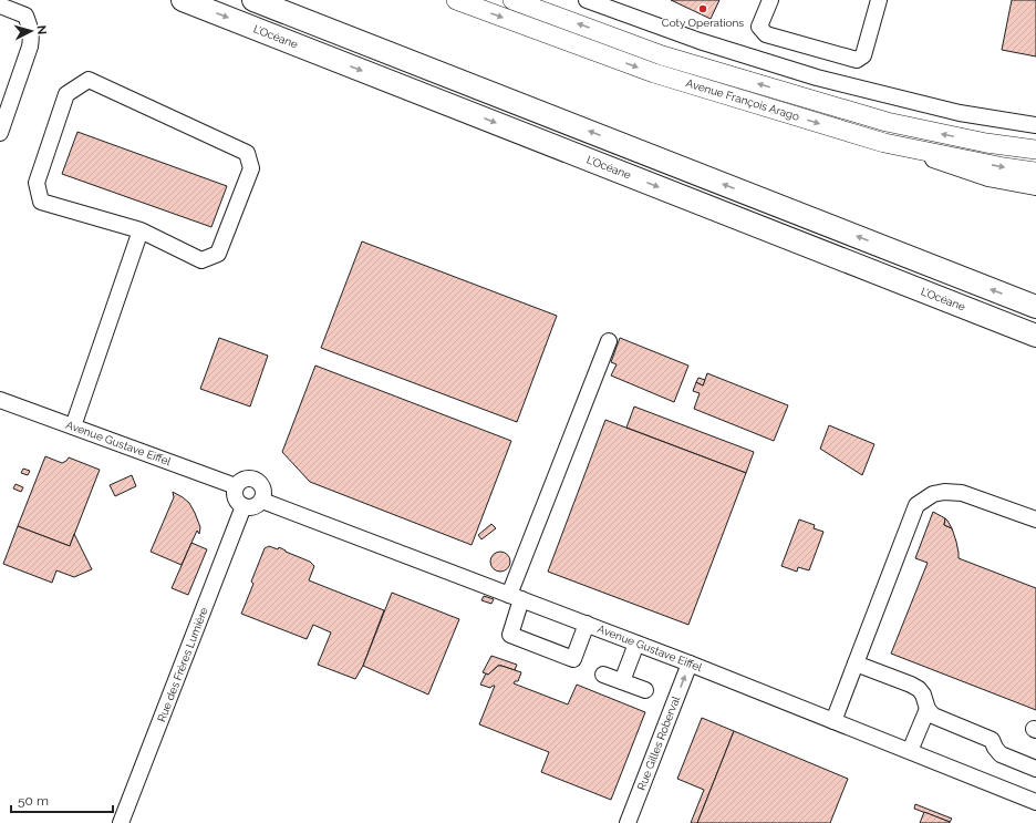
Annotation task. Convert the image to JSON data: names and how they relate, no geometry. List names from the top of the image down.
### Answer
{
  "streets": {
    "highway": ["L’Océane"],
    "main road": ["Avenue François Arago"],
    "street": ["Avenue Gustave Eiffel", "Rue des Frères Lumière", "Rue Gilles Roberval"]
  },
  "crossings": [
    ["Avenue Gustave Eiffel", "Rue des Frères Lumière"],
    ["Avenue Gustave Eiffel", "Rue Gilles Roberval"]
  ],
  "one_way": ["Rue Gilles Roberval"],
  "places": ["Coty Operations"],
  "scale_bar": "50 m",
  "north": "right"
}
